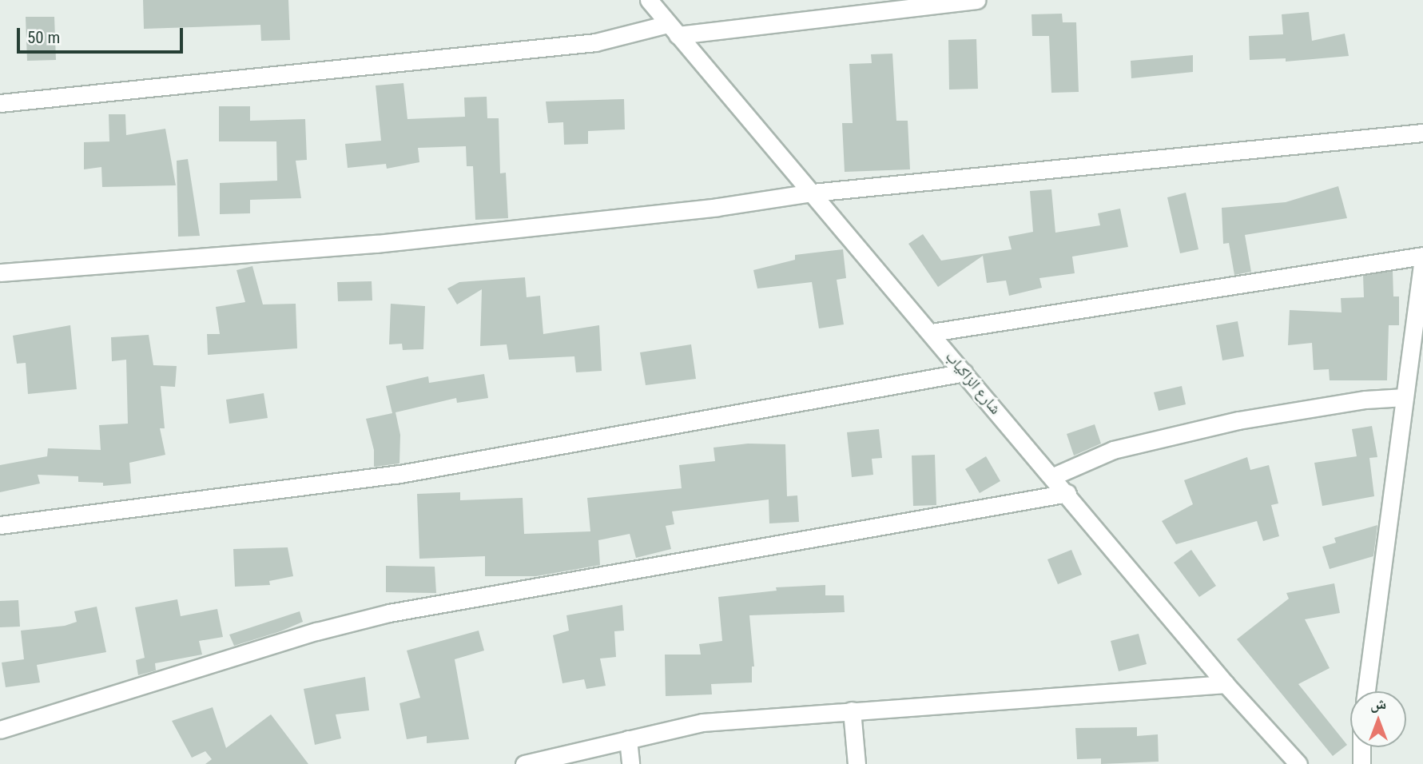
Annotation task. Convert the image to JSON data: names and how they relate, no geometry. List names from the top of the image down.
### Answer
{
  "streets": {
    "street": ["شارع الزاكياب"]
  },
  "scale_bar": "50 m",
  "north": "top"
}
